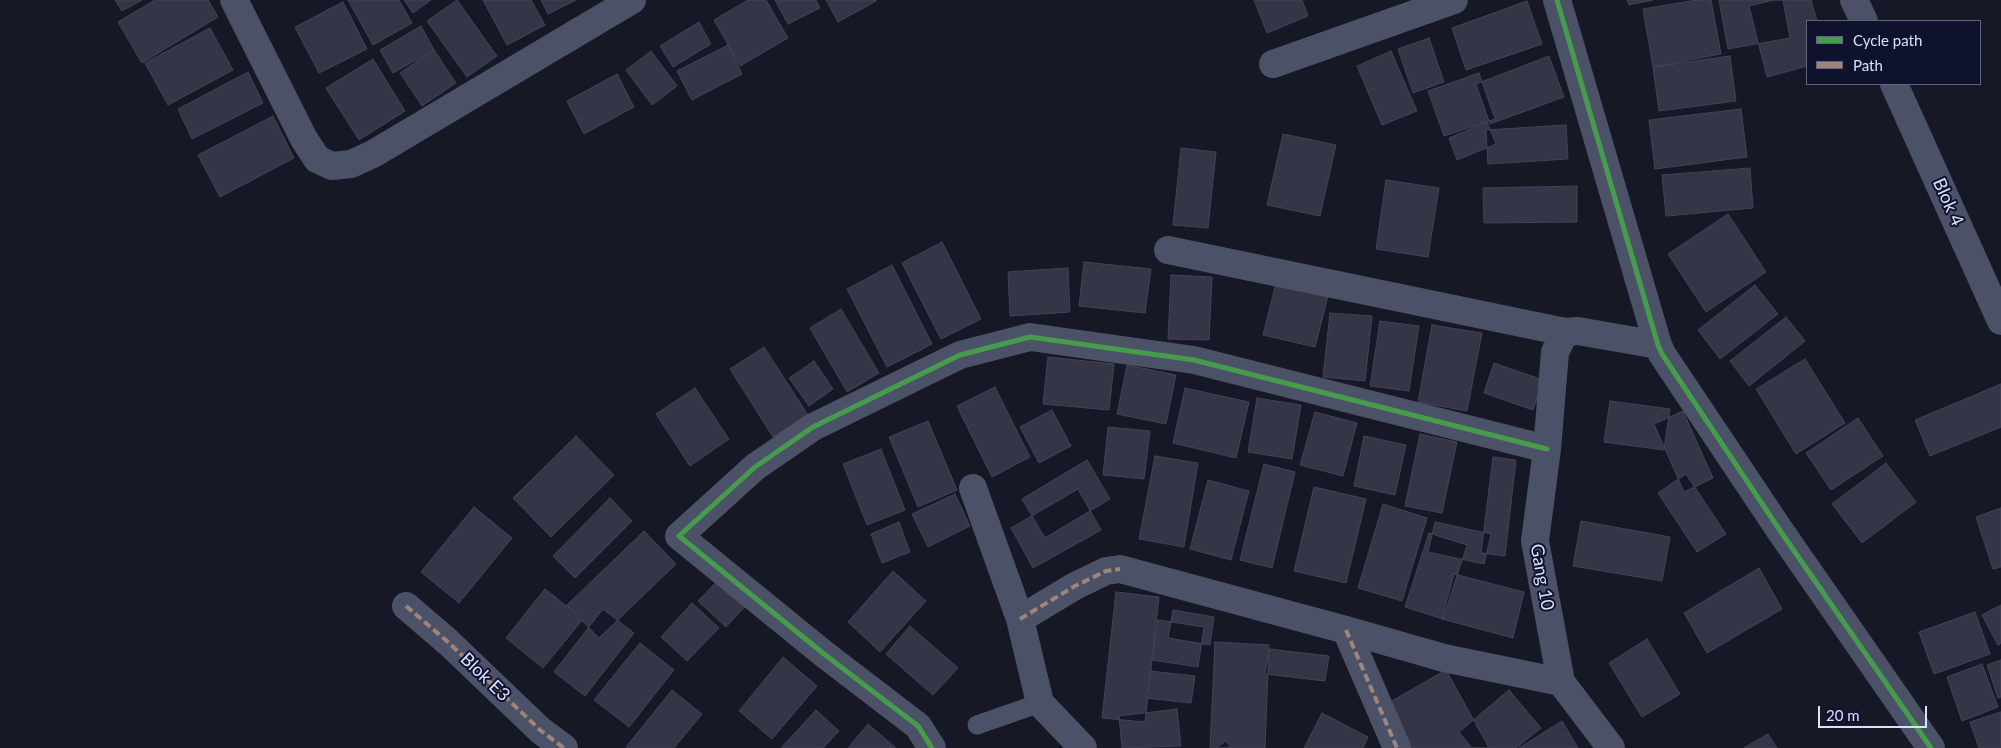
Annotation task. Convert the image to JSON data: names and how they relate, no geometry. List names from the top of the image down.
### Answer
{
  "streets": {
    "street": ["Blok 4", "Gang 10", "Blok E3"]
  },
  "legend": ["Cycle path", "Path"],
  "scale_bar": "20 m"
}
